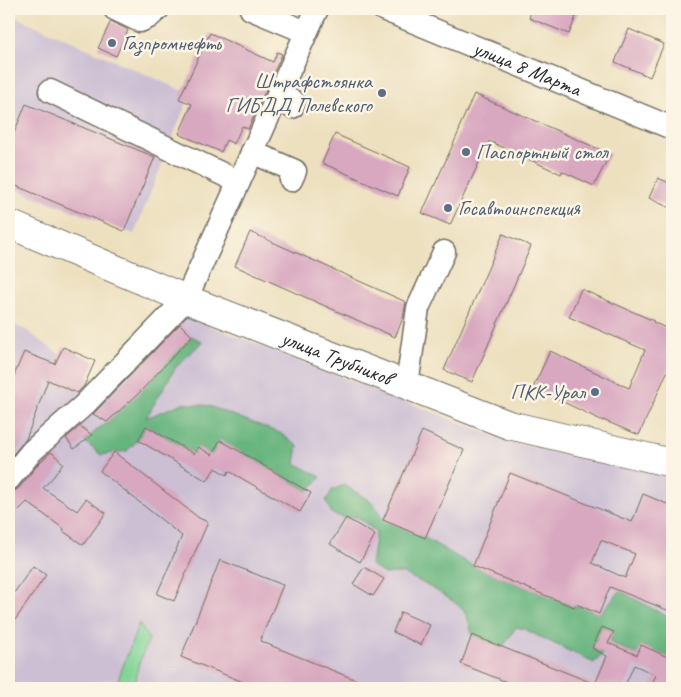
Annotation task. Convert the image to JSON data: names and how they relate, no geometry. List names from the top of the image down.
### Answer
{
  "streets": {
    "main road": ["улица Трубников"],
    "street": ["улица 8 Марта"]
  },
  "places": [
    "Газпромнефть",
    "Штрафстоянка ГИБДД Полевского",
    "Паспортный стол",
    "Госавтоинспекция",
    "ПКК-Урал"
  ]
}
